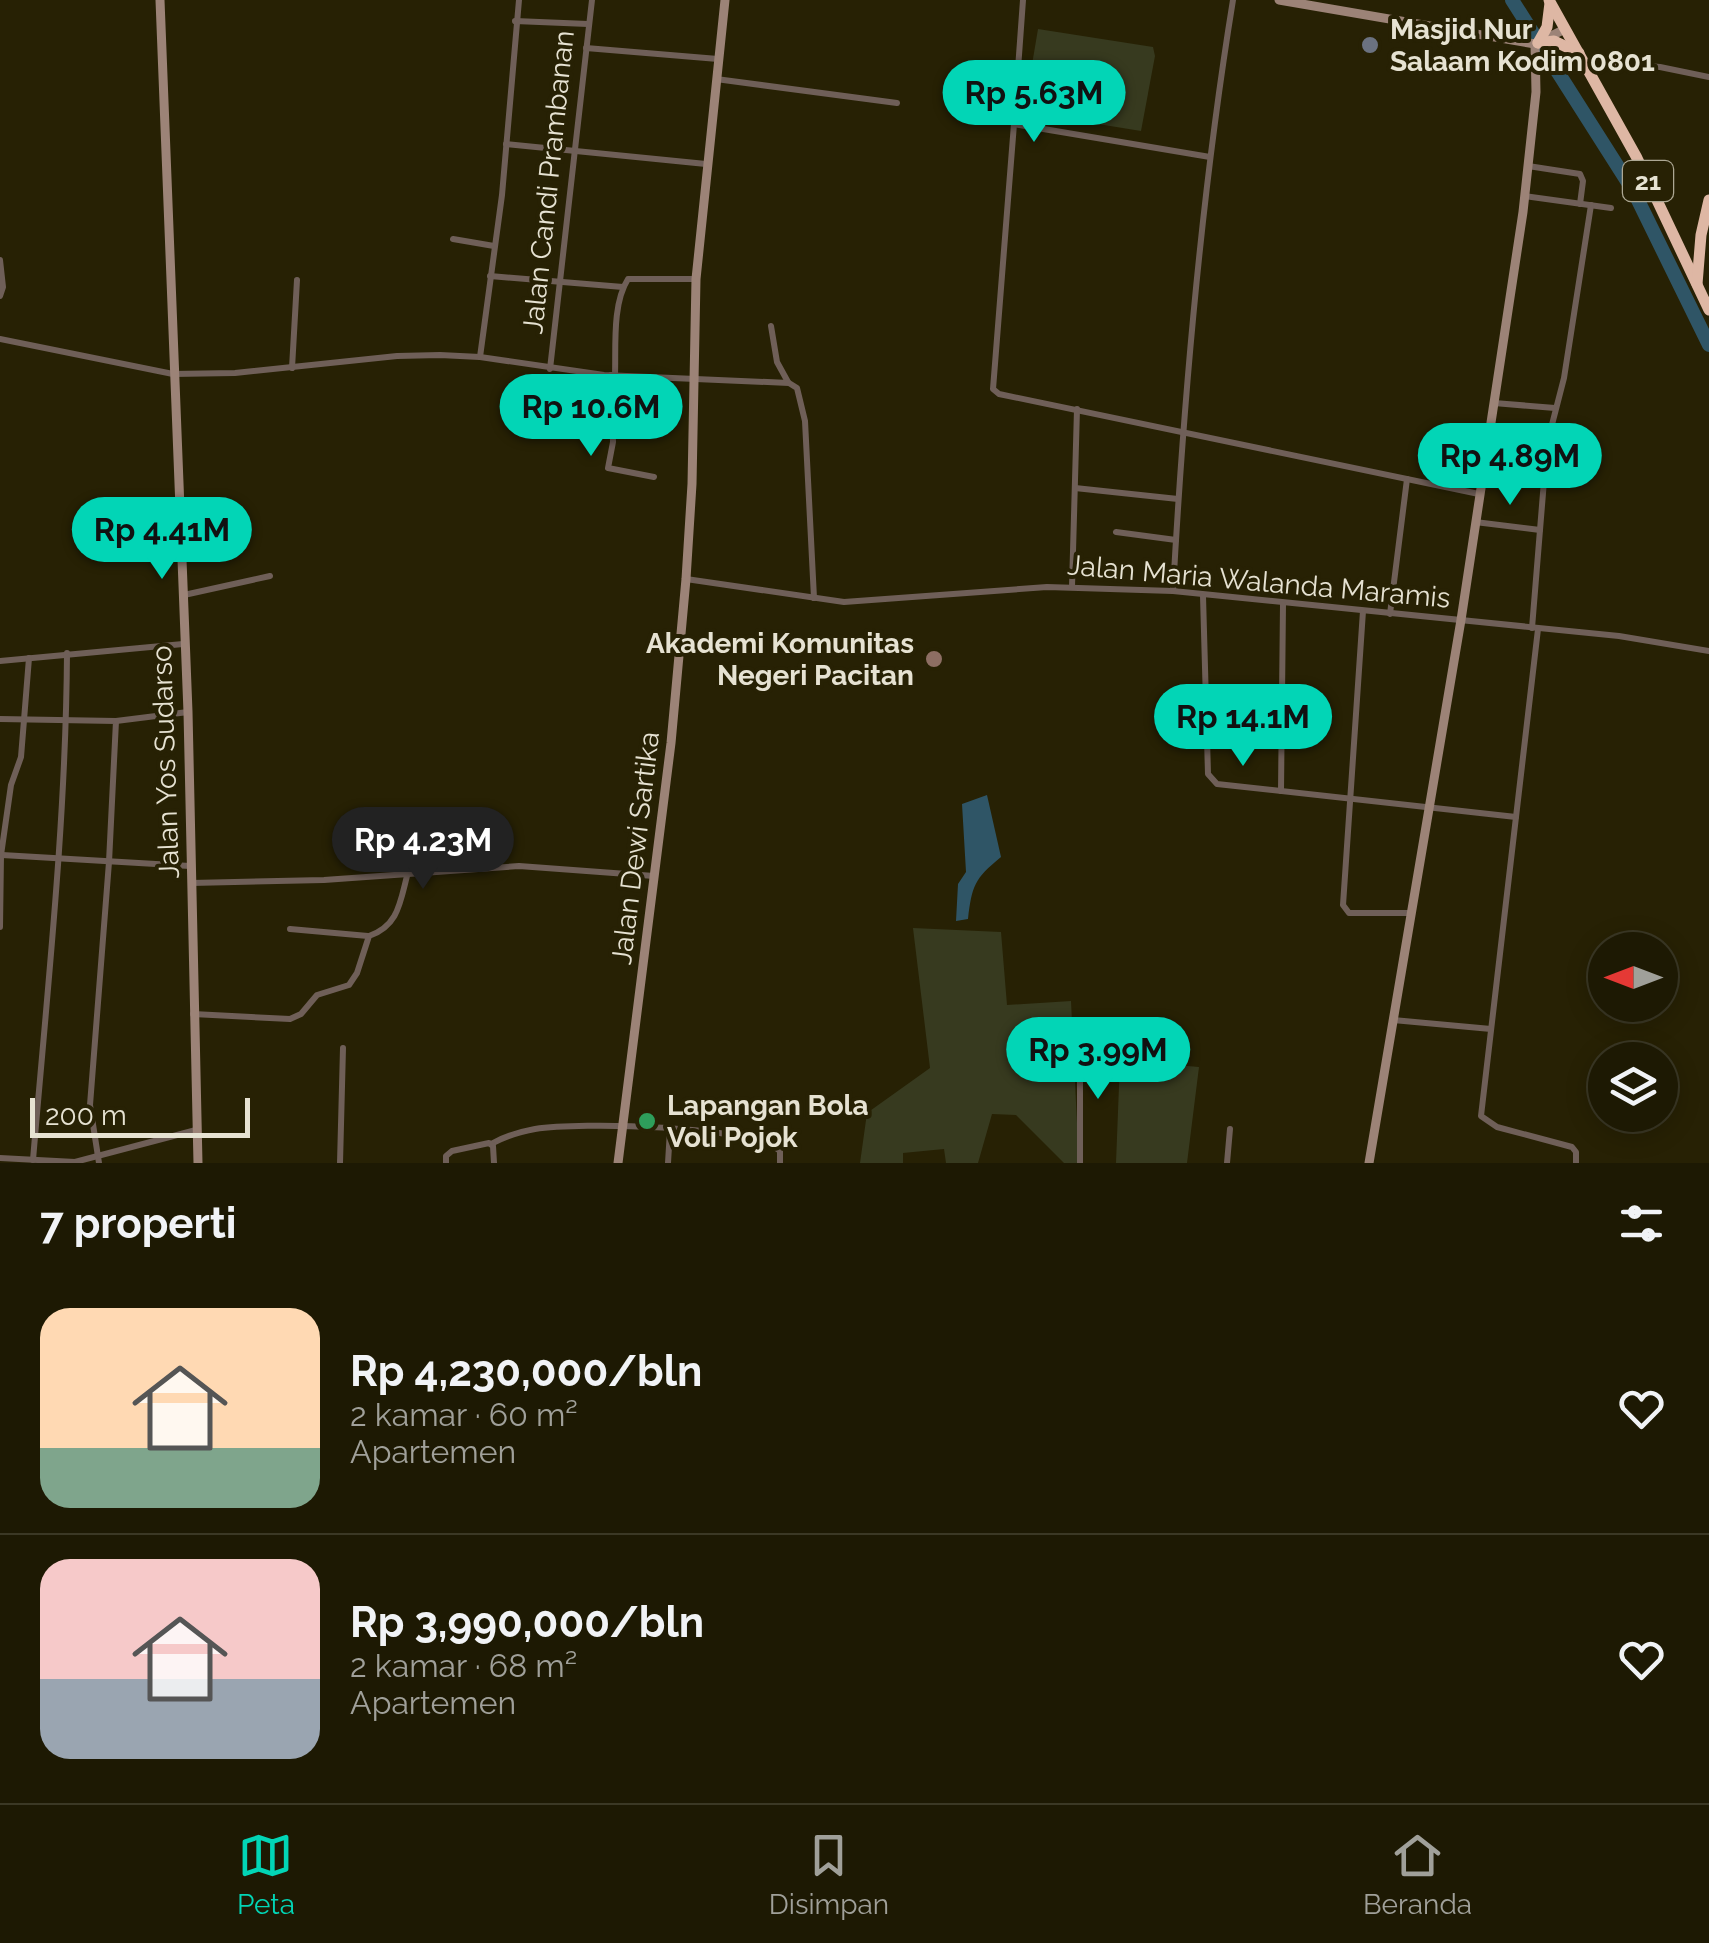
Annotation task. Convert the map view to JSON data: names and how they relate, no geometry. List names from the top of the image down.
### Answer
{
  "streets": {
    "highway": ["21"],
    "street": [
      "Jalan Candi Prambanan",
      "Jalan Maria Walanda Maramis",
      "Jalan Yos Sudarso",
      "Jalan Dewi Sartika"
    ]
  },
  "crossings": [
    ["Jalan Maria Walanda Maramis", "Jalan Dewi Sartika"]
  ],
  "places": ["Masjid Nur Salaam Kodim 0801", "Akademi Komunitas Negeri Pacitan", "Lapangan Bola Voli Pojok"],
  "scale_bar": "200 m",
  "north": "left",
  "page": {
    "price": [
      "Rp 5.63M",
      "Rp 10.6M",
      "Rp 4.89M",
      "Rp 4.41M",
      "Rp 14.1M",
      "Rp 4.23M",
      "Rp 3.99M"
    ],
    "scale": "200 m",
    "heading": "7 properti",
    "list": [
      {
        "name": "Rp 4,230,000/bln",
        "note": "2 kamar · 60 m² · Apartemen"
      },
      {
        "name": "Rp 3,990,000/bln",
        "note": "2 kamar · 68 m² · Apartemen"
      }
    ],
    "tabs": ["Peta", "Disimpan", "Beranda"]
  }
}
